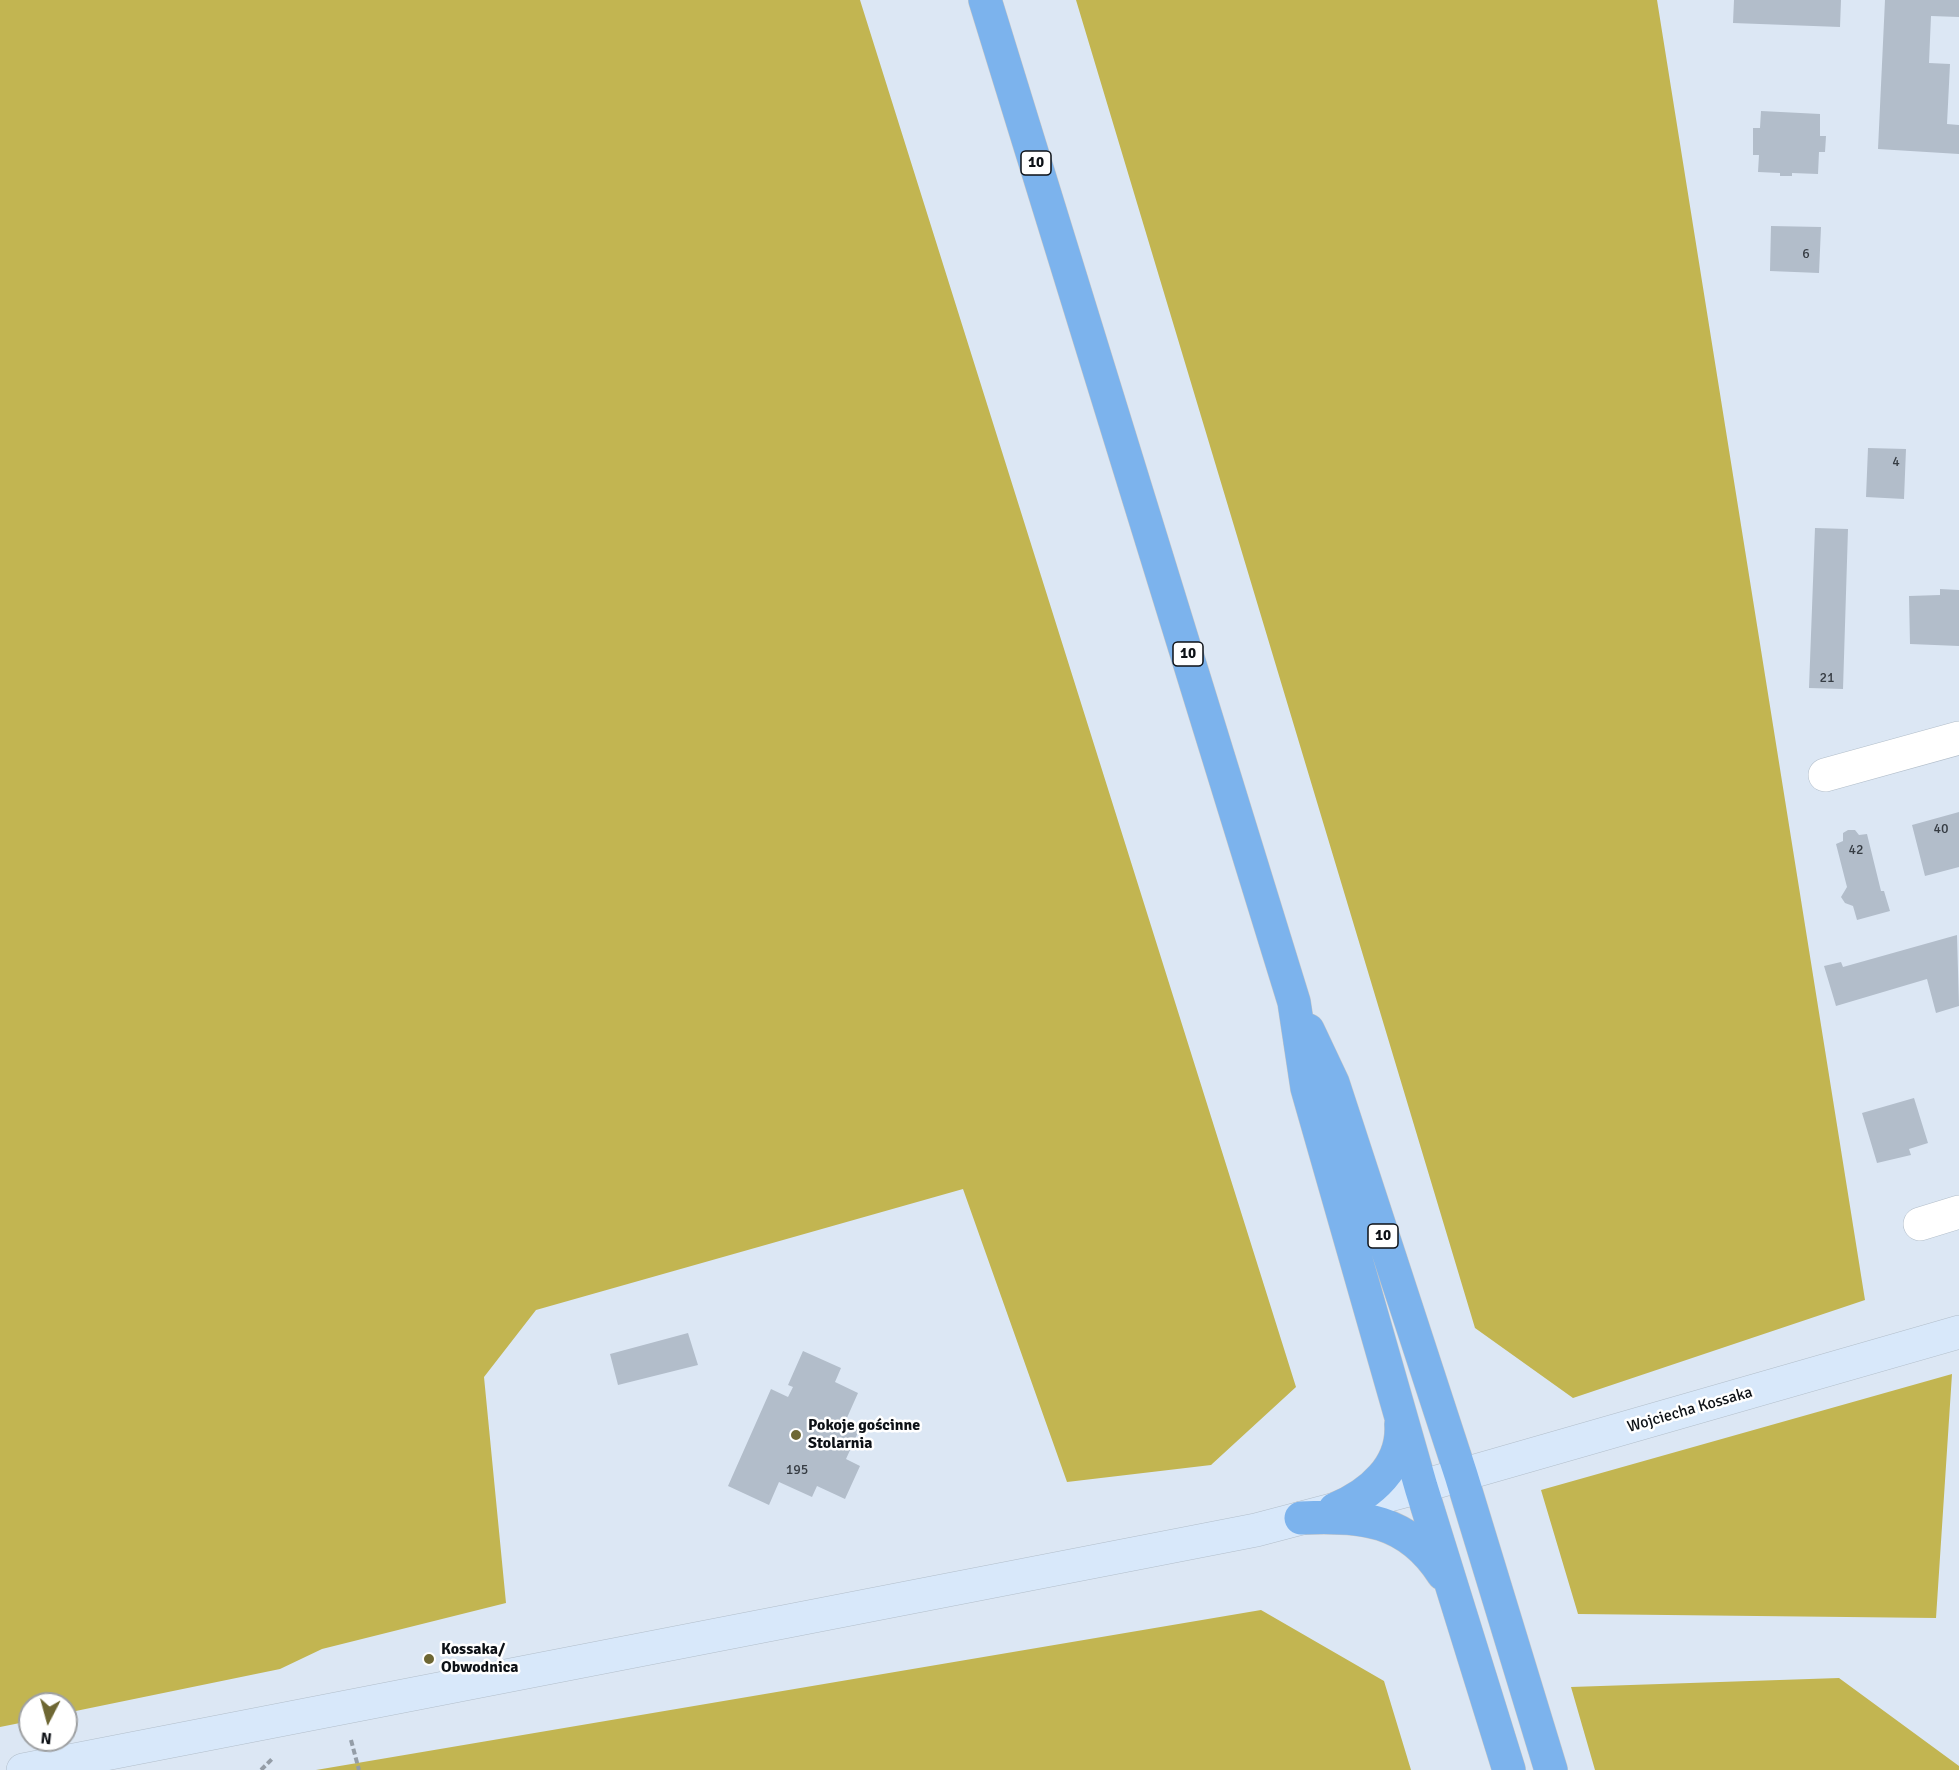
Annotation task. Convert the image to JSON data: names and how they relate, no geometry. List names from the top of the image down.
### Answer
{
  "streets": {
    "highway": ["10"],
    "street": ["Wojciecha Kossaka"]
  },
  "crossings": [
    ["10", "Wojciecha Kossaka"]
  ],
  "places": ["Pokoje gościnne Stolarnia", "Kossaka/ Obwodnica"],
  "house_numbers": [
    "6",
    "4",
    "21",
    "40",
    "42",
    "195"
  ],
  "north": "bottom"
}
